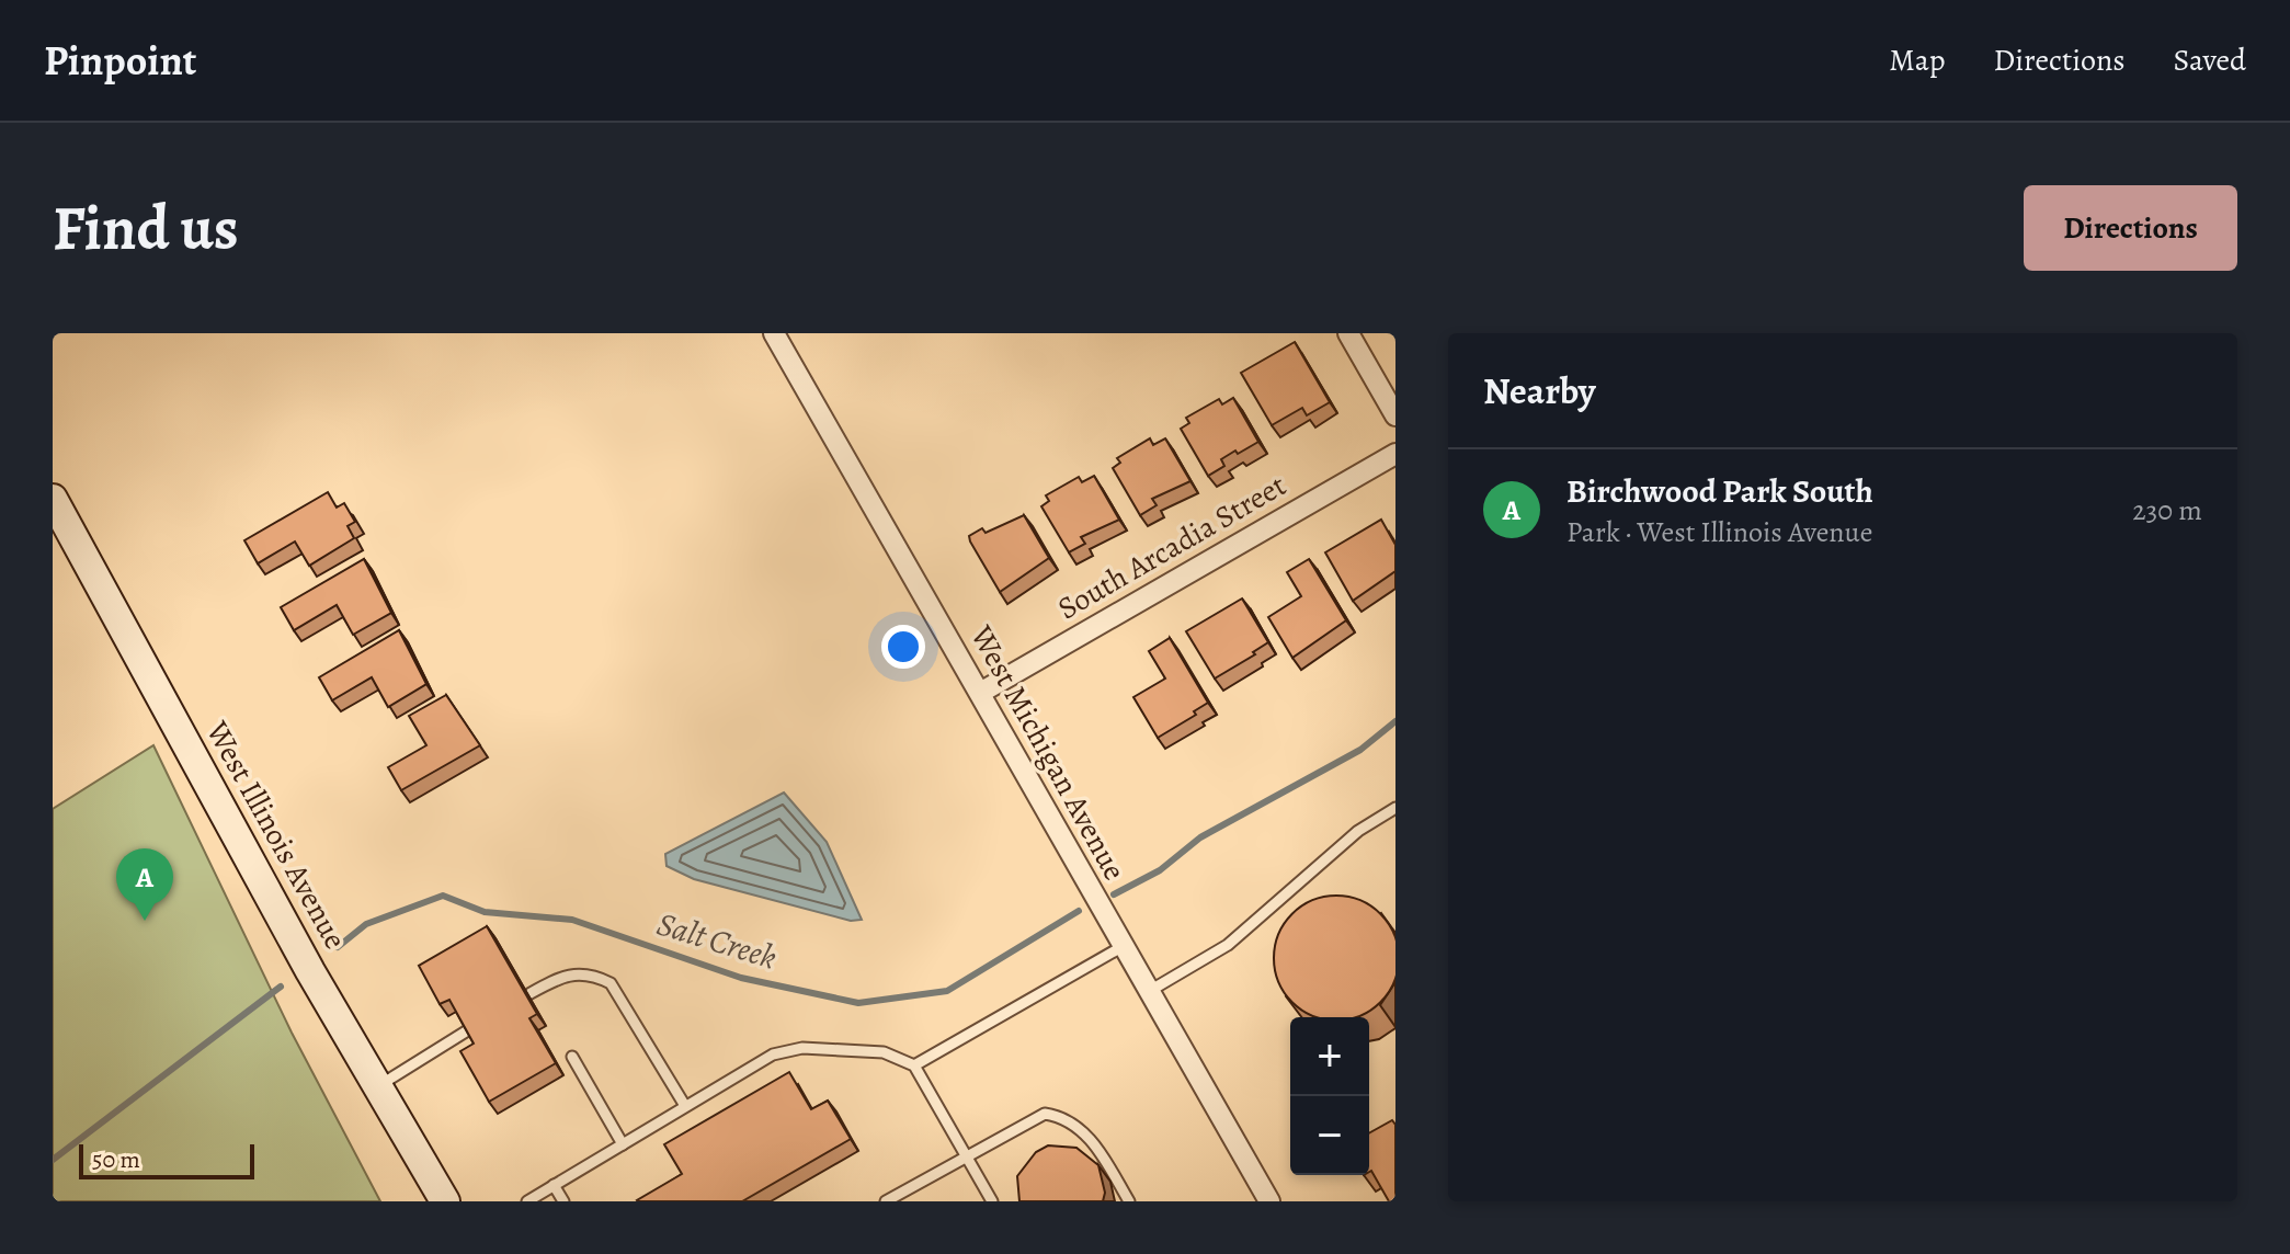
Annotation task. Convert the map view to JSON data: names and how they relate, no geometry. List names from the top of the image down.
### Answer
{
  "streets": {
    "main road": ["West Illinois Avenue"],
    "street": ["South Arcadia Street", "West Michigan Avenue"]
  },
  "crossings": [
    ["South Arcadia Street", "West Michigan Avenue"]
  ],
  "water": ["Salt Creek"],
  "scale_bar": "50 m",
  "page": {
    "header": "Pinpoint",
    "nav": ["Map", "Directions", "Saved"],
    "buttons": "Directions",
    "title": "Find us",
    "heading": "Nearby",
    "list": [
      {
        "mark": "A",
        "name": "Birchwood Park South",
        "note": "Park · West Illinois Avenue",
        "value": "230 m"
      }
    ],
    "pins": "A",
    "map_buttons": ["+", "−"],
    "scale": "50 m"
  }
}
